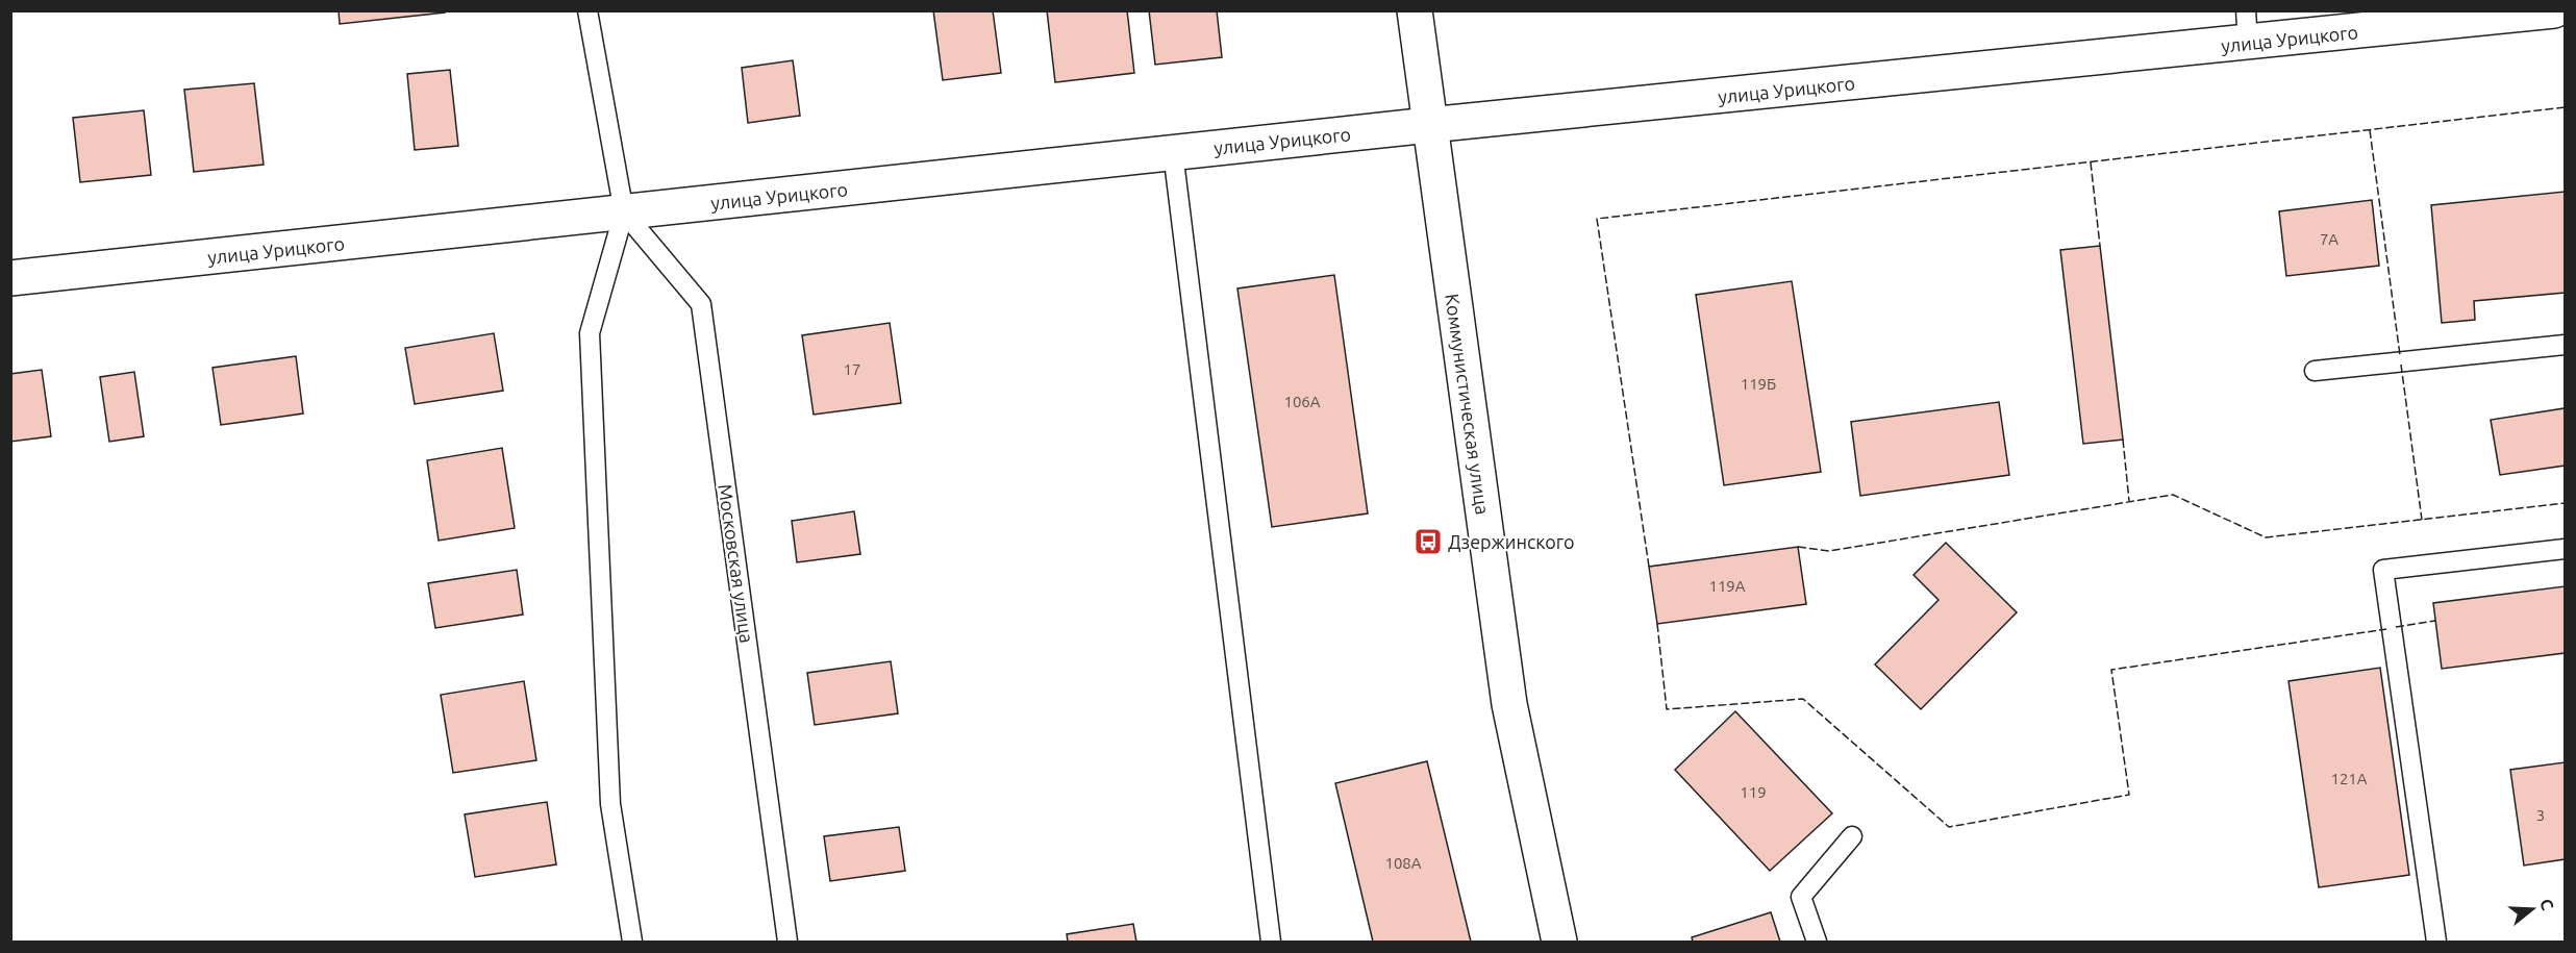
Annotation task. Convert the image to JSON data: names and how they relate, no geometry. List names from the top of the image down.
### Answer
{
  "streets": {
    "street": ["улица Урицкого", "Коммунистическая улица"],
    "lane": ["Московская улица"]
  },
  "crossings": [
    ["улица Урицкого", "Коммунистическая улица"],
    ["улица Урицкого", "Московская улица"]
  ],
  "places": {
    "bus stop": ["Дзержинского"]
  },
  "house_numbers": [
    "7А",
    "17",
    "119Б",
    "106А",
    "119А",
    "121А",
    "119",
    "3",
    "108А"
  ],
  "north": "right"
}
